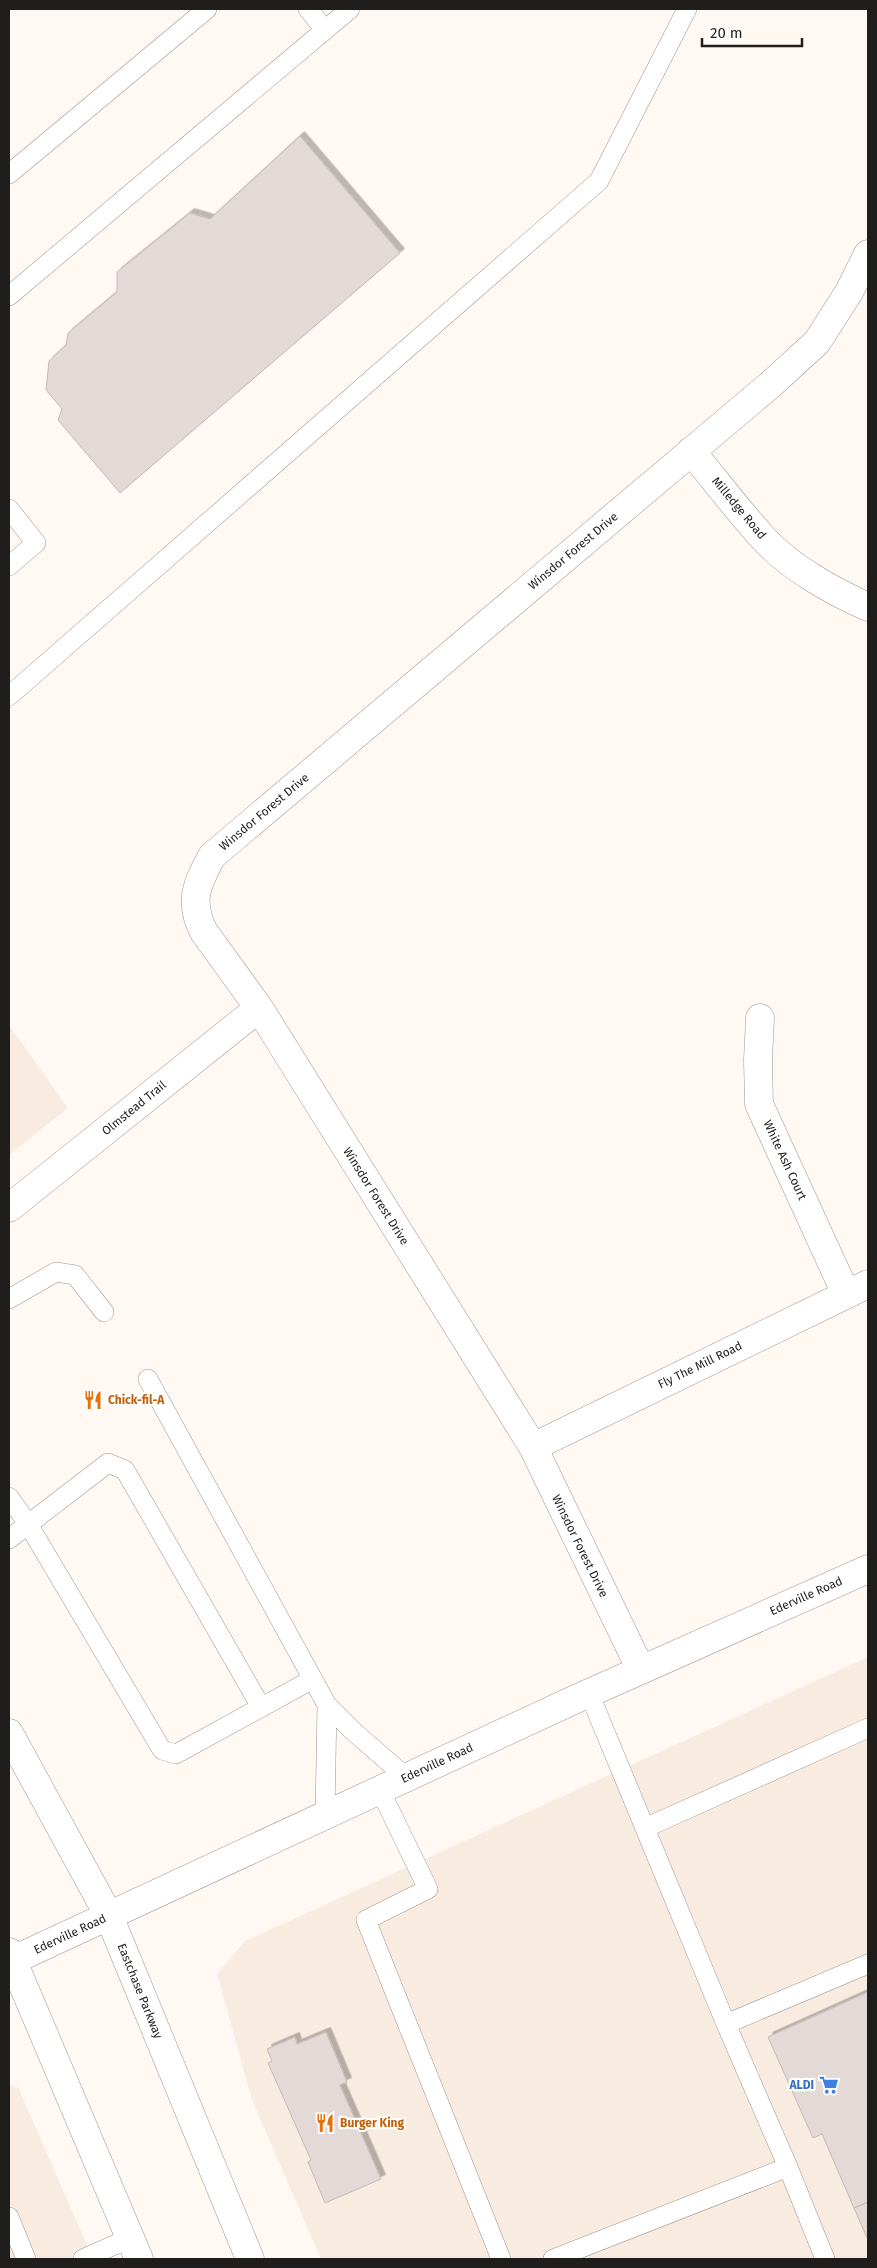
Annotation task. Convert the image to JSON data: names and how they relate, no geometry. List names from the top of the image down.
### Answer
{
  "streets": {
    "street": [
      "Milledge Road",
      "Winsdor Forest Drive",
      "Olmstead Trail",
      "White Ash Court",
      "Fly The Mill Road",
      "Ederville Road",
      "Eastchase Parkway"
    ]
  },
  "crossings": [
    ["Milledge Road", "Winsdor Forest Drive"],
    ["Winsdor Forest Drive", "Olmstead Trail"],
    ["Winsdor Forest Drive", "Fly The Mill Road"],
    ["Winsdor Forest Drive", "Ederville Road"],
    ["White Ash Court", "Fly The Mill Road"],
    ["Ederville Road", "Eastchase Parkway"]
  ],
  "places": {
    "restaurant": ["Chick-fil-A", "Burger King"],
    "supermarket": ["ALDI"]
  },
  "scale_bar": "20 m"
}
